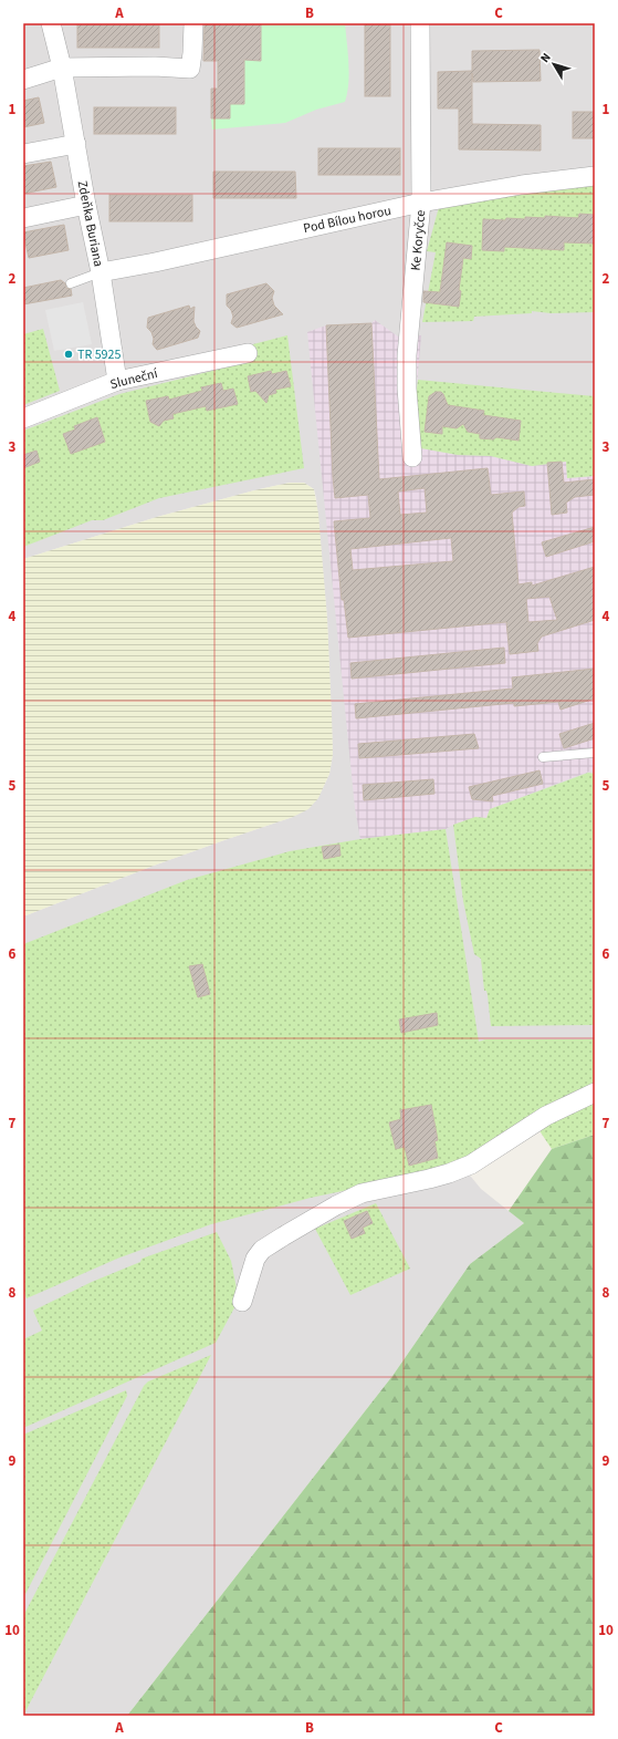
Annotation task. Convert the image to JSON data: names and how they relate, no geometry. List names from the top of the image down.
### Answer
{
  "streets": {
    "street": [
      "Pod Bílou horou",
      "Zdeňka Buriana",
      "Ke Koryčce",
      "Sluneční"
    ]
  },
  "crossings": [
    ["Pod Bílou horou", "Zdeňka Buriana"],
    ["Pod Bílou horou", "Ke Koryčce"],
    ["Zdeňka Buriana", "Sluneční"]
  ],
  "places": ["TR 5925"],
  "north": "top left",
  "grid": {
    "columns": ["A", "B", "C"],
    "rows": [
      "1",
      "2",
      "3",
      "4",
      "5",
      "6",
      "7",
      "8",
      "9",
      "10"
    ]
  }
}
